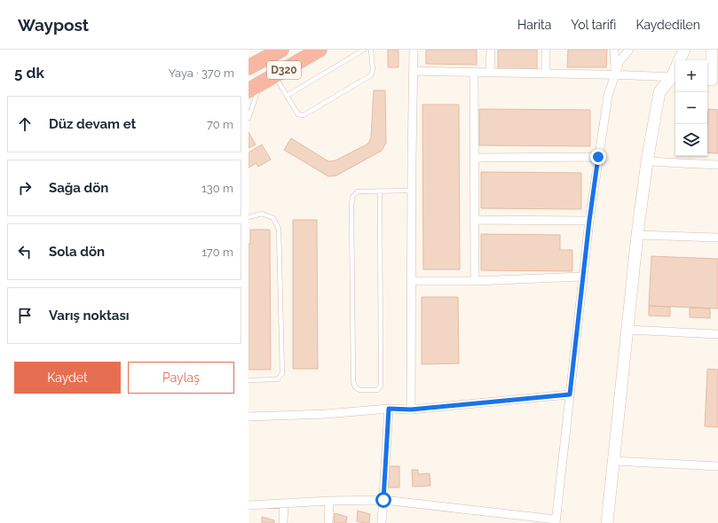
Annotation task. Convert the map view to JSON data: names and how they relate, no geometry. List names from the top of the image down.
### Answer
{
  "streets": {
    "highway": ["D320"]
  },
  "page": {
    "header": "Waypost",
    "nav": ["Harita", "Yol tarifi", "Kaydedilen"],
    "heading": ["5 dk", "Yaya · 370 m"],
    "map_buttons": ["+", "−"],
    "list": [
      ["Düz devam et", "70 m"],
      ["Sağa dön", "130 m"],
      ["Sola dön", "170 m"],
      "Varış noktası"
    ],
    "buttons": ["Kaydet", "Paylaş"]
  }
}
